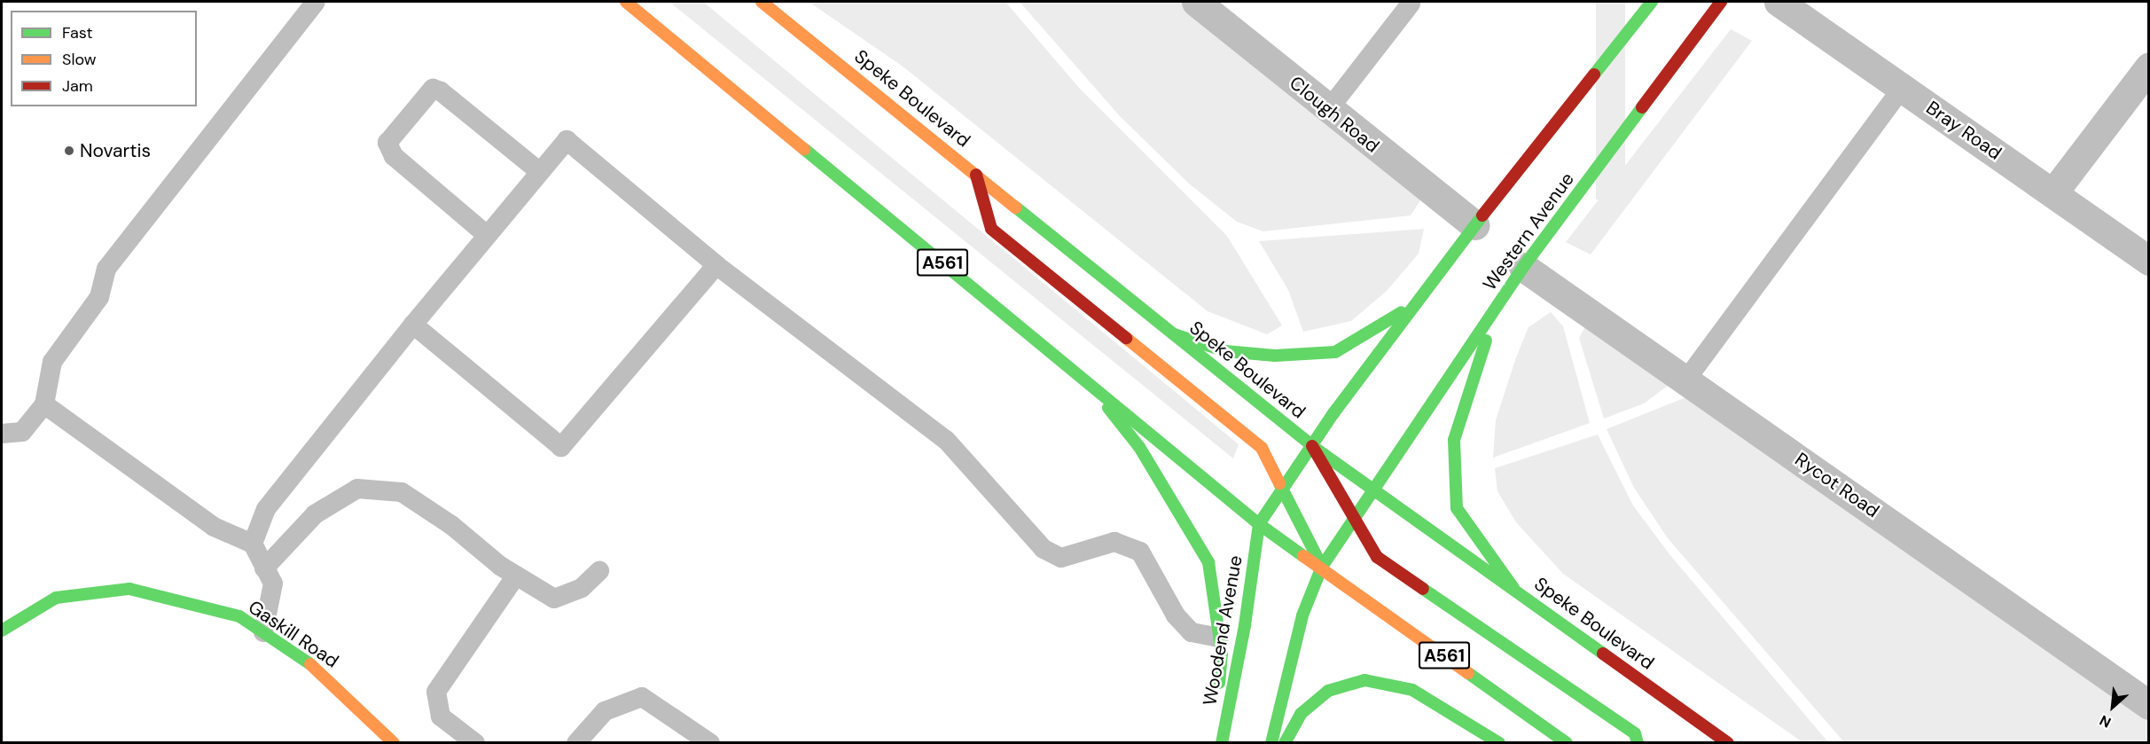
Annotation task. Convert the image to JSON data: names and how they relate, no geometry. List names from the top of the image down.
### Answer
{
  "streets": {
    "main road": [
      "Speke Boulevard",
      "Western Avenue",
      "A561",
      "Woodend Avenue",
      "Gaskill Road"
    ],
    "street": ["Clough Road", "Bray Road", "Rycot Road"]
  },
  "crossings": [
    ["Speke Boulevard", "Western Avenue"],
    ["Speke Boulevard", "A561"],
    ["Western Avenue", "A561"],
    ["Western Avenue", "Rycot Road"],
    ["A561", "Woodend Avenue"]
  ],
  "places": ["Novartis"],
  "legend": ["Fast", "Slow", "Jam"],
  "north": "bottom left"
}
